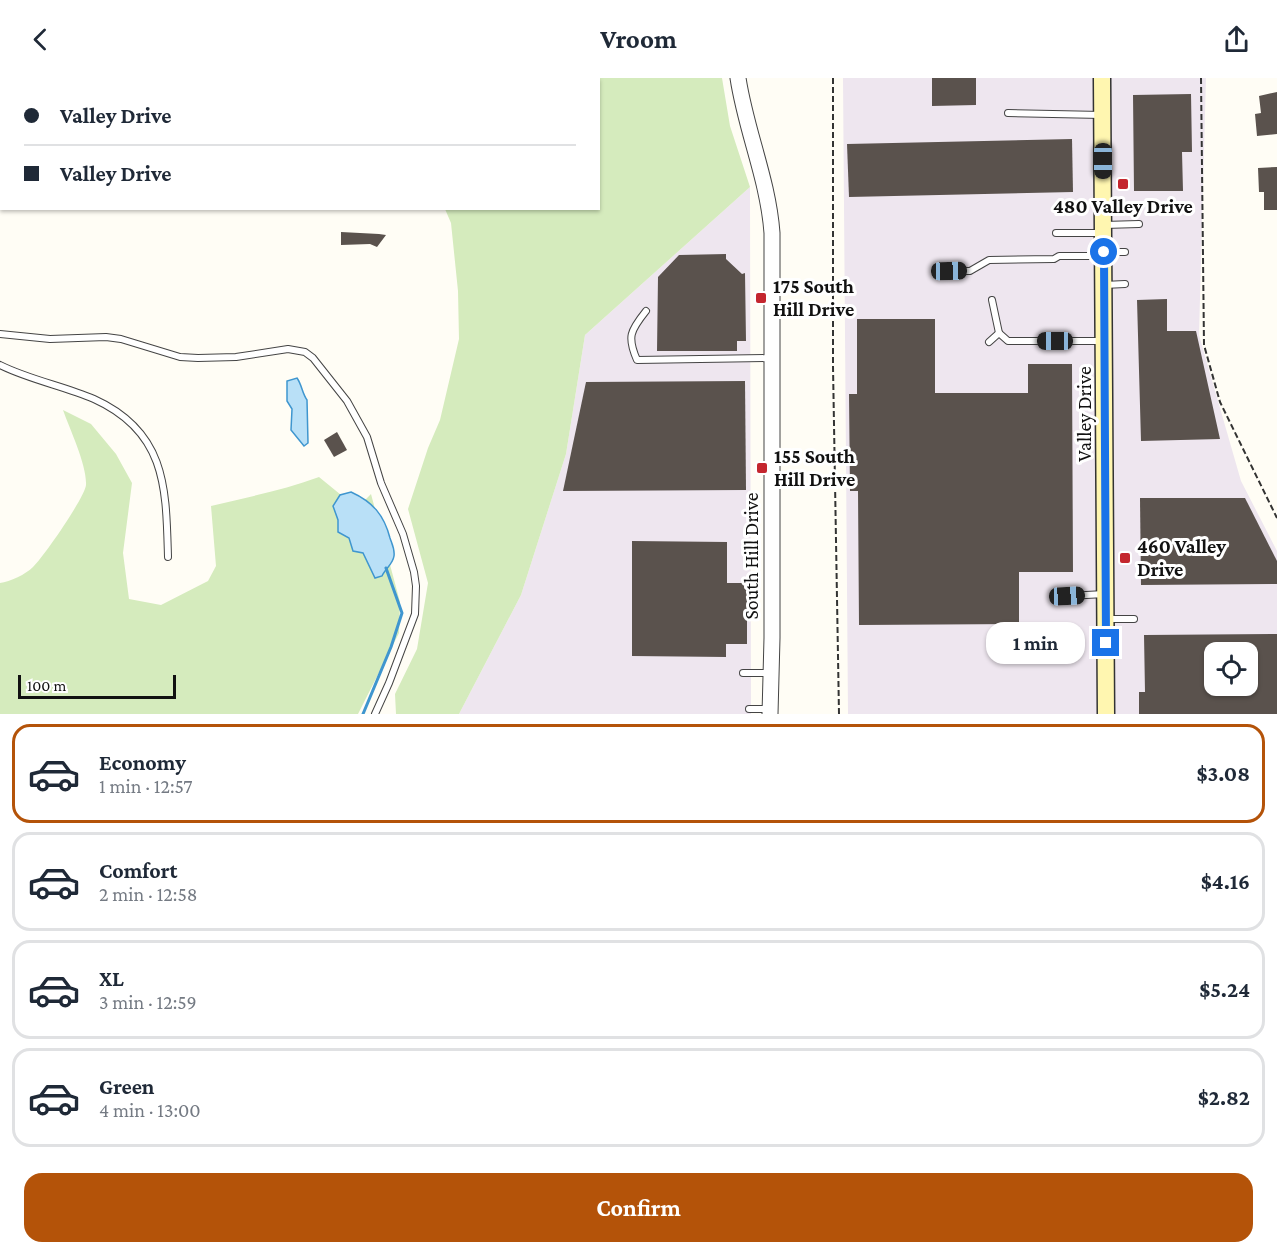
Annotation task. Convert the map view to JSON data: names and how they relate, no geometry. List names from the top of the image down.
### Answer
{
  "streets": {
    "main road": ["Valley Drive"],
    "street": ["South Hill Drive"]
  },
  "places": {
    "transit": [
      "480 Valley Drive",
      "175 South Hill Drive",
      "155 South Hill Drive",
      "460 Valley Drive"
    ]
  },
  "scale_bar": "100 m",
  "page": {
    "header": "Vroom",
    "banner": ["Valley Drive", "Valley Drive"],
    "bubble": "1 min",
    "scale": "100 m",
    "list": [
      {
        "name": "Economy",
        "note": "1 min · 12:57",
        "value": "$3.08"
      },
      {
        "name": "Comfort",
        "note": "2 min · 12:58",
        "value": "$4.16"
      },
      {
        "name": "XL",
        "note": "3 min · 12:59",
        "value": "$5.24"
      },
      {
        "name": "Green",
        "note": "4 min · 13:00",
        "value": "$2.82"
      }
    ],
    "buttons": "Confirm"
  }
}
